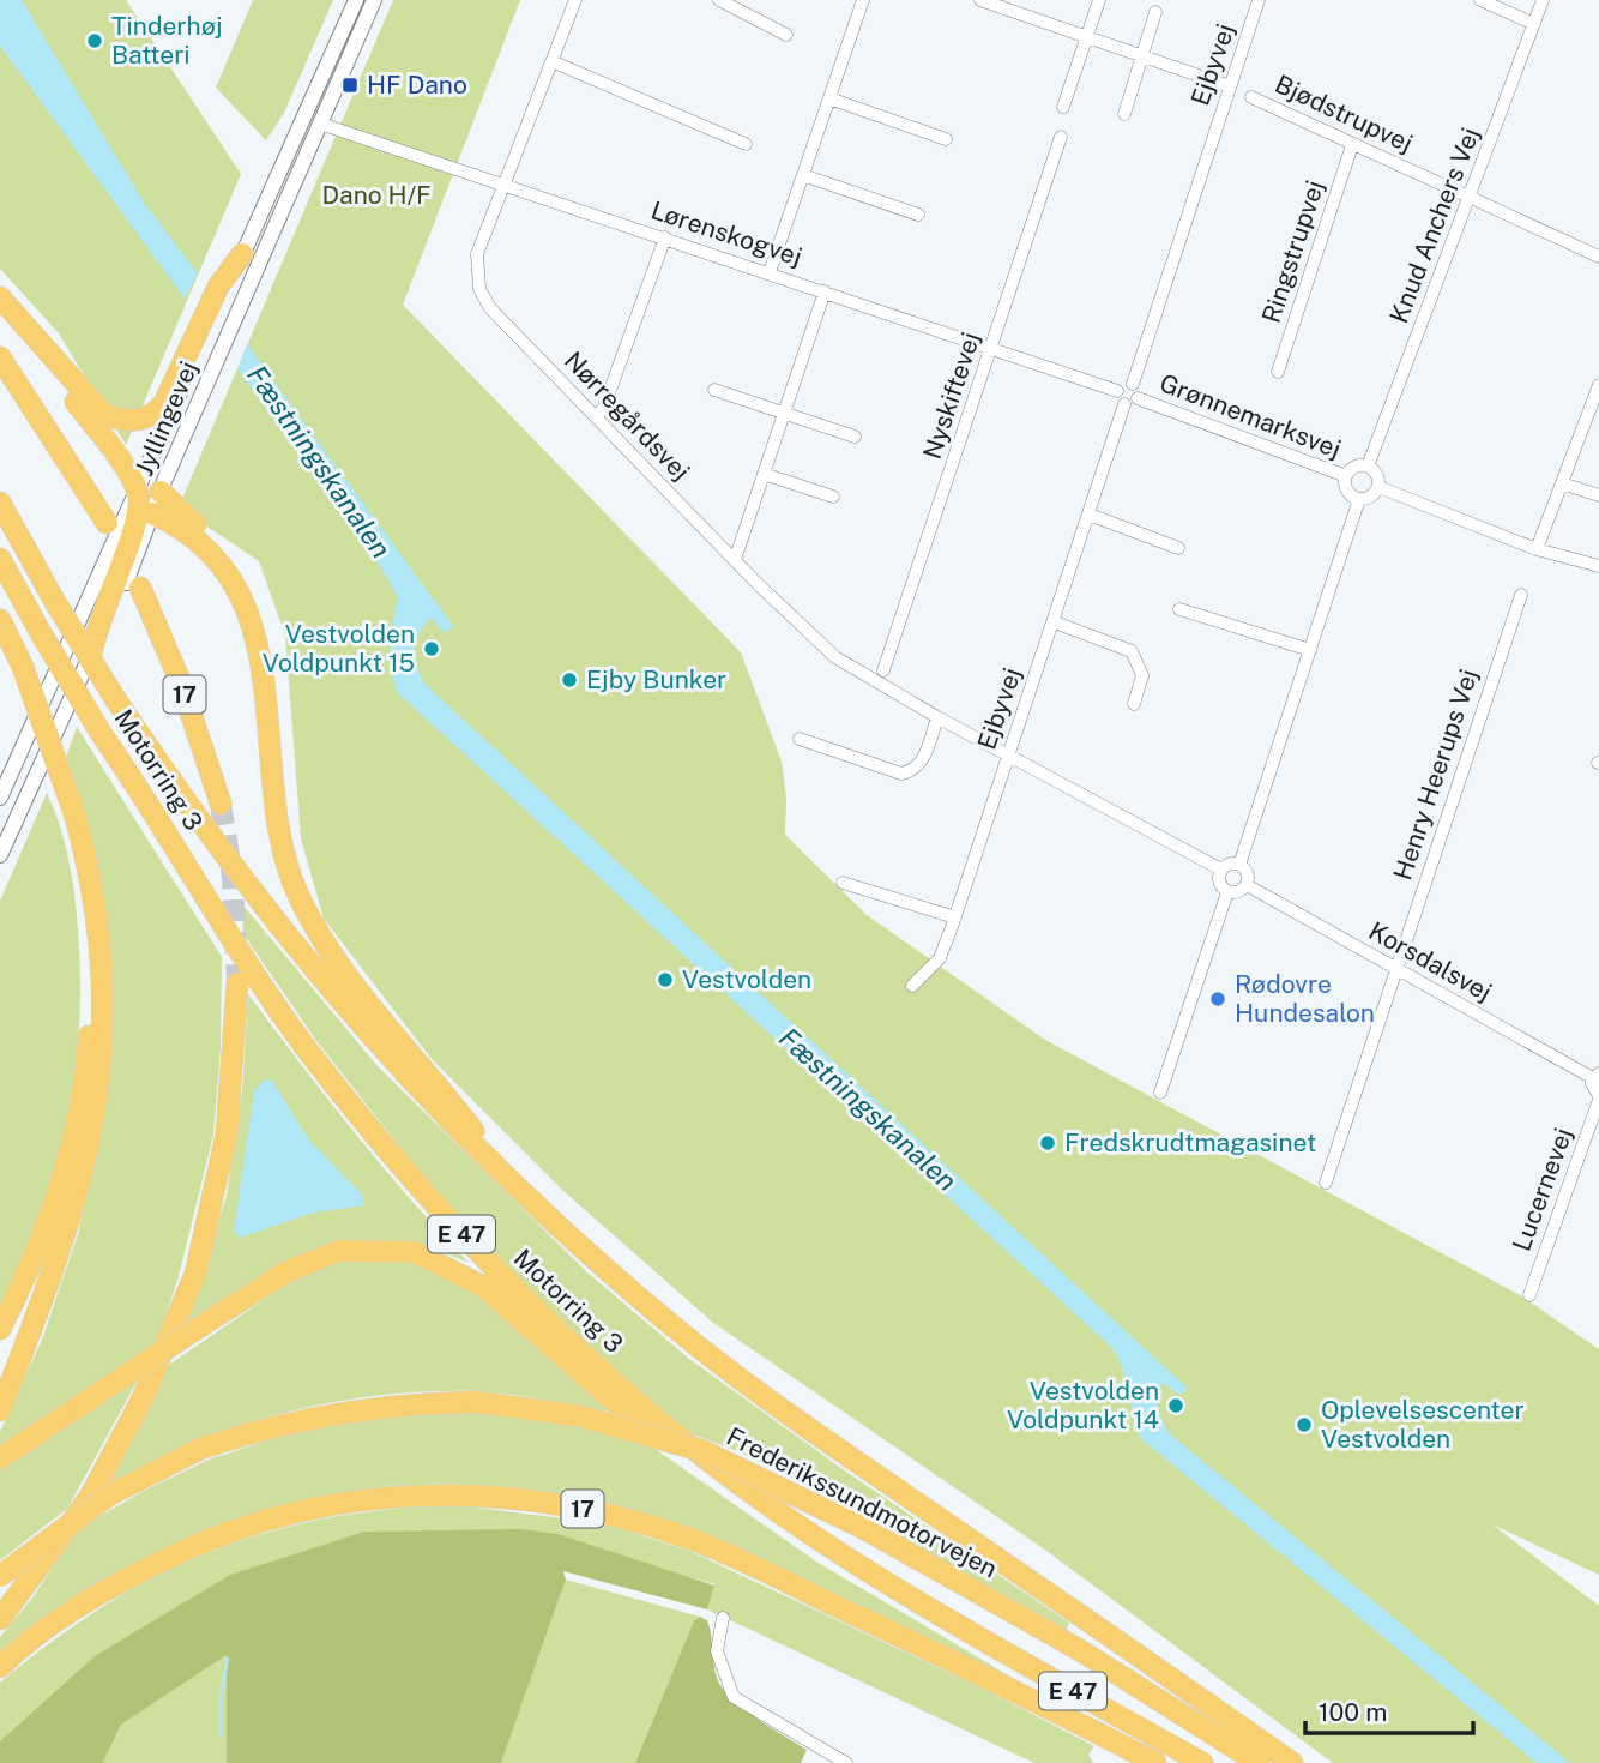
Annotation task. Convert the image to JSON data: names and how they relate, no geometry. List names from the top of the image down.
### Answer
{
  "streets": {
    "highway": [
      "17",
      "Motorring 3",
      "E 47",
      "Frederikssundmotorvejen"
    ],
    "street": [
      "Ejbyvej",
      "Bjødstrupvej",
      "Knud Anchers Vej",
      "Lørenskogvej",
      "Ringstrupvej",
      "Nyskiftevej",
      "Nørregårdsvej",
      "Grønnemarksvej",
      "Jyllingevej",
      "Henry Heerups Vej",
      "Korsdalsvej",
      "Lucernevej"
    ]
  },
  "crossings": [
    ["Ejbyvej", "Lørenskogvej"],
    ["Ejbyvej", "Nørregårdsvej"],
    ["Ejbyvej", "Grønnemarksvej"],
    ["Bjødstrupvej", "Knud Anchers Vej"],
    ["Bjødstrupvej", "Ringstrupvej"],
    ["Knud Anchers Vej", "Grønnemarksvej"],
    ["Lørenskogvej", "Nyskiftevej"],
    ["Lørenskogvej", "Nørregårdsvej"],
    ["Lørenskogvej", "Grønnemarksvej"],
    ["Lørenskogvej", "Jyllingevej"],
    ["Motorring 3", "E 47"],
    ["Henry Heerups Vej", "Korsdalsvej"]
  ],
  "water": ["Fæstningskanalen"],
  "parks": ["Dano H/F"],
  "places": {
    "other": [
      "Tinderhøj Batteri",
      "Vestvolden Voldpunkt 15",
      "Ejby Bunker",
      "Vestvolden",
      "Rødovre Hundesalon",
      "Fredskrudtmagasinet",
      "Vestvolden Voldpunkt 14",
      "Oplevelsescenter Vestvolden"
    ],
    "transit": ["HF Dano"]
  },
  "scale_bar": "100 m"
}
